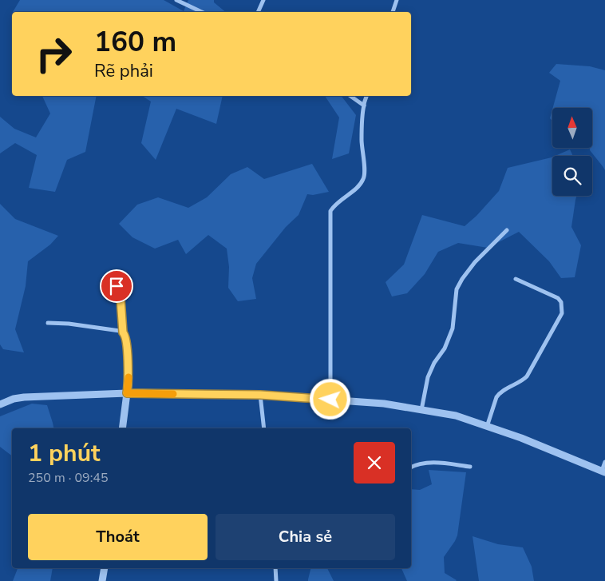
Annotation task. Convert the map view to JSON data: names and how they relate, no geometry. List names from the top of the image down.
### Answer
{
  "north": "top",
  "page": {
    "turn": ["160 m", "Rẽ phải"],
    "heading": ["1 phút", "250 m · 09:45"],
    "buttons": ["Thoát", "Chia sẻ"]
  }
}
